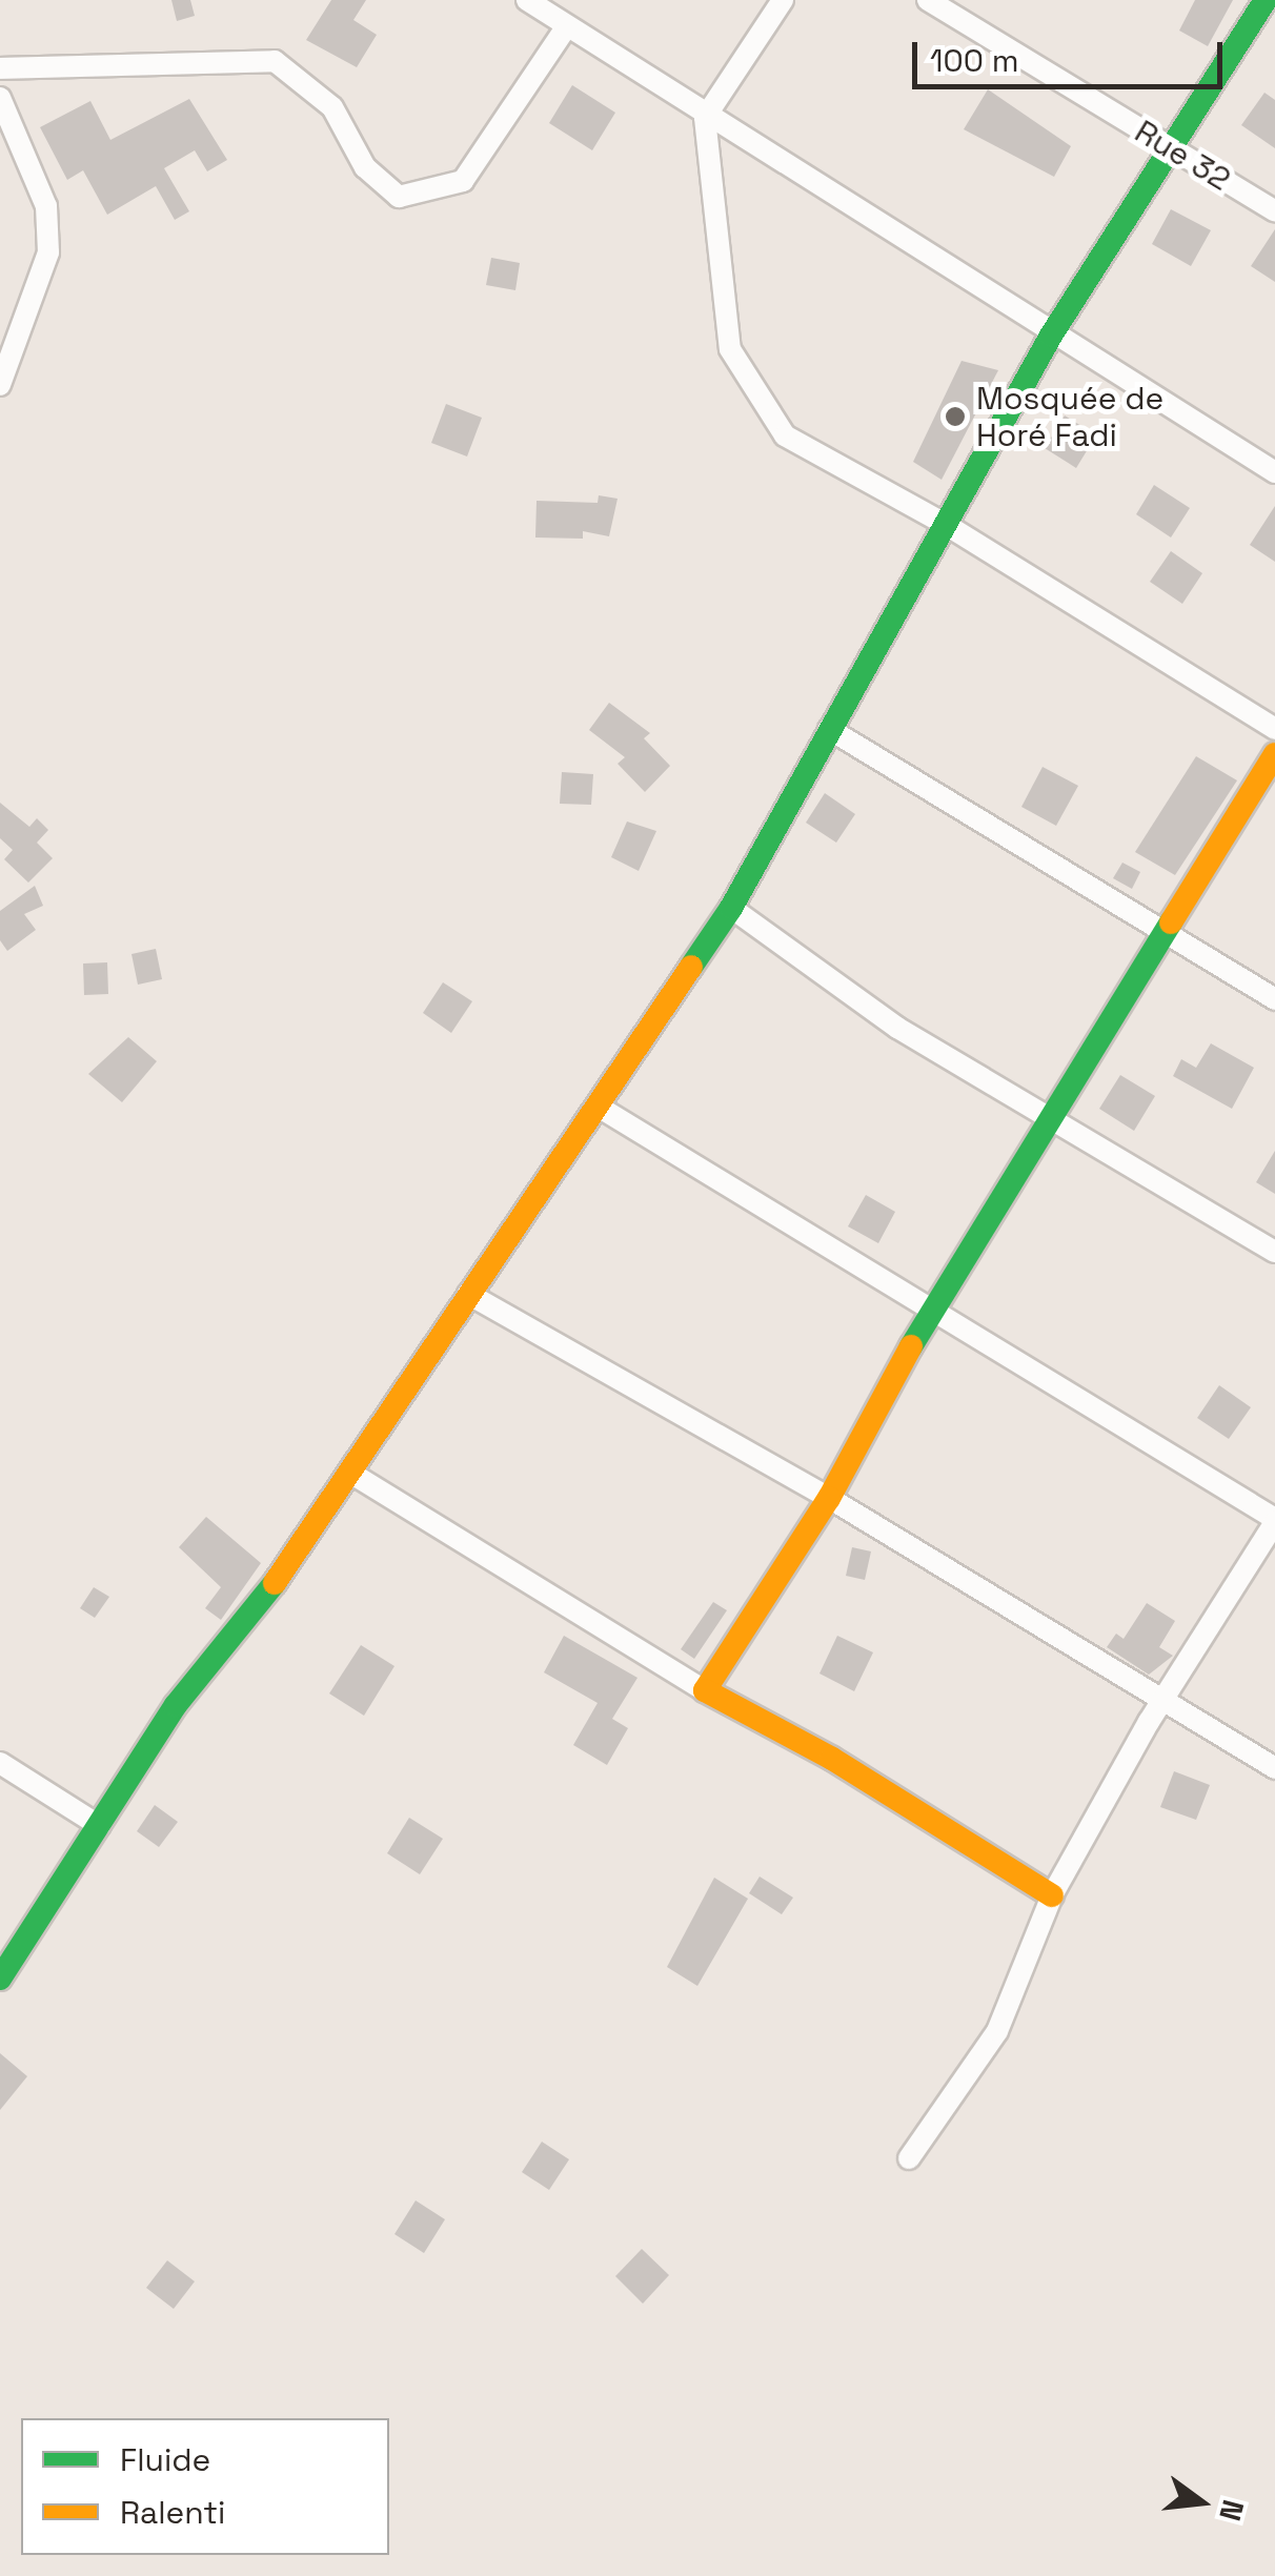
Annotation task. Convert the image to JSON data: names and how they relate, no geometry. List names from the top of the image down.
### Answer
{
  "streets": {
    "street": ["Rue 32"]
  },
  "places": ["Mosquée de Horé Fadi"],
  "legend": ["Fluide", "Ralenti"],
  "scale_bar": "100 m",
  "north": "right"
}
